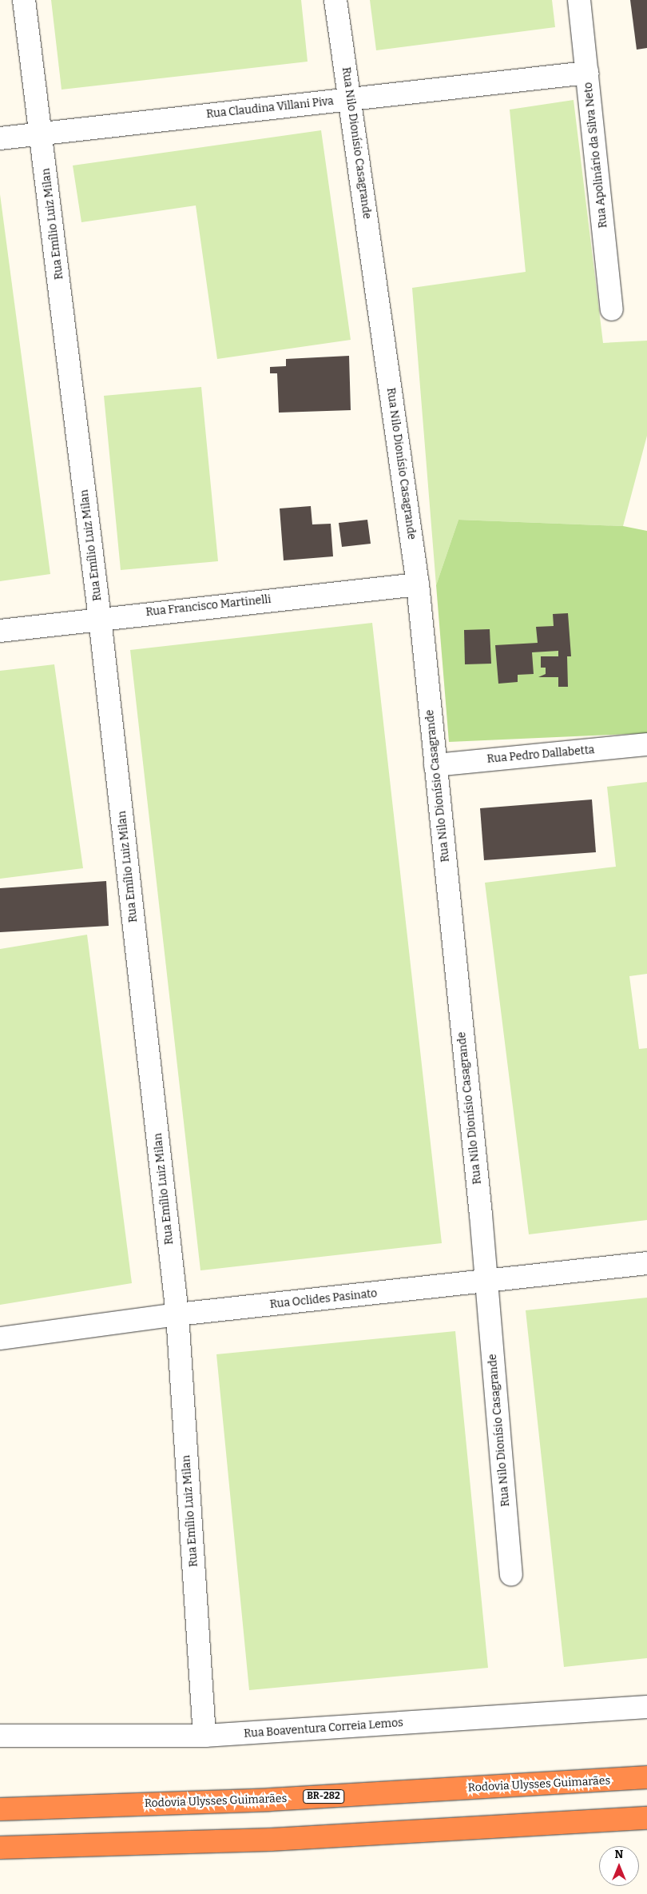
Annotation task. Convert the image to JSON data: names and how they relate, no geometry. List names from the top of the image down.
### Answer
{
  "streets": {
    "highway": ["Rodovia Ulysses Guimarães", "BR-282"],
    "street": [
      "Rua Claudina Villani Piva",
      "Rua Nilo Dionísio Casagrande",
      "Rua Apolinário da Silva Neto",
      "Rua Emílio Luiz Milan",
      "Rua Francisco Martinelli",
      "Rua Pedro Dallabetta",
      "Rua Oclides Pasinato",
      "Rua Boaventura Correia Lemos"
    ]
  },
  "crossings": [
    ["Rua Claudina Villani Piva", "Rua Nilo Dionísio Casagrande"],
    ["Rua Claudina Villani Piva", "Rua Apolinário da Silva Neto"],
    ["Rua Claudina Villani Piva", "Rua Emílio Luiz Milan"],
    ["Rua Nilo Dionísio Casagrande", "Rua Francisco Martinelli"],
    ["Rua Nilo Dionísio Casagrande", "Rua Pedro Dallabetta"],
    ["Rua Nilo Dionísio Casagrande", "Rua Oclides Pasinato"],
    ["Rua Emílio Luiz Milan", "Rua Francisco Martinelli"],
    ["Rua Emílio Luiz Milan", "Rua Oclides Pasinato"],
    ["Rua Emílio Luiz Milan", "Rua Boaventura Correia Lemos"]
  ],
  "north": "top"
}
